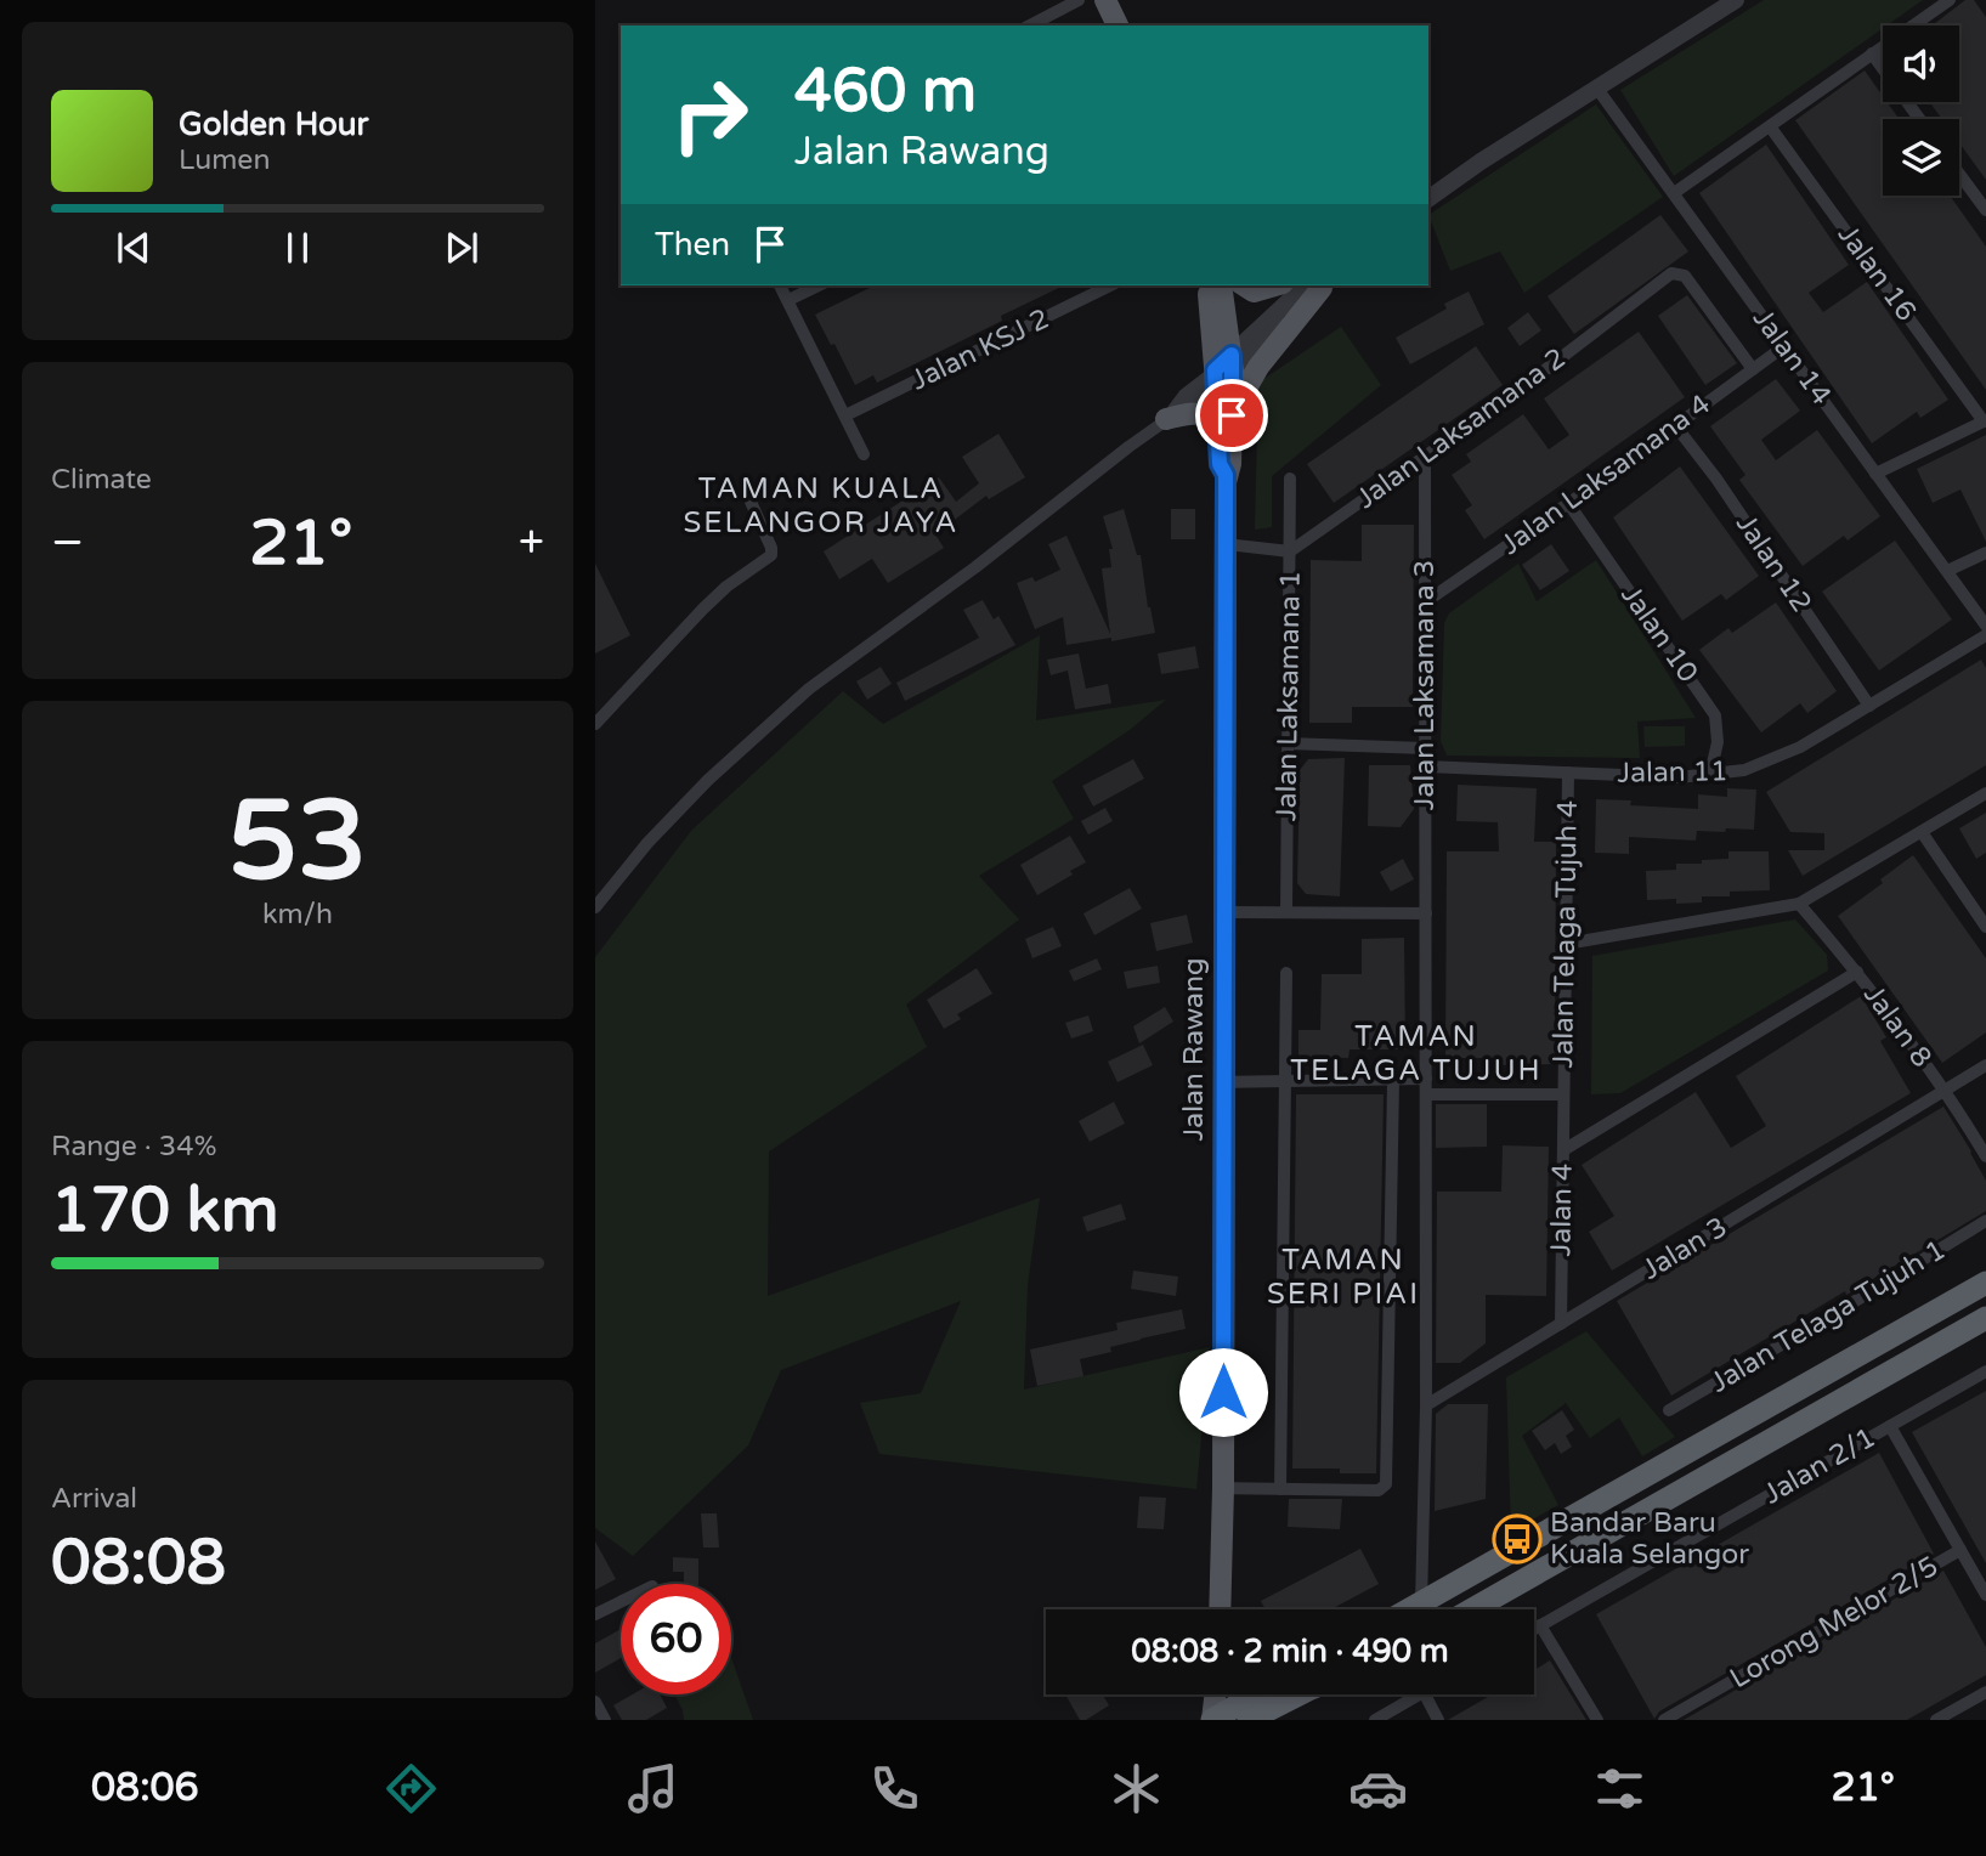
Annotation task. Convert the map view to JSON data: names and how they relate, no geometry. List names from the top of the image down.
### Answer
{
  "streets": {
    "main road": ["Jalan Rawang"],
    "street": [
      "Jalan 16",
      "Jalan KSJ 2",
      "Jalan 14",
      "Jalan Laksamana 2",
      "Jalan Laksamana 4",
      "Jalan 12",
      "Jalan 10",
      "Jalan Laksamana 3",
      "Jalan Laksamana 1",
      "Jalan 11",
      "Jalan Telaga Tujuh 4",
      "Jalan 8",
      "Jalan 4",
      "Jalan 3",
      "Jalan Telaga Tujuh 1",
      "Jalan 2/1",
      "Lorong Melor 2/5"
    ]
  },
  "crossings": [
    ["Jalan 14", "Jalan Laksamana 4"],
    ["Jalan Laksamana 2", "Jalan Laksamana 4"],
    ["Jalan Laksamana 2", "Jalan Laksamana 3"],
    ["Jalan Laksamana 2", "Jalan Laksamana 1"],
    ["Jalan Laksamana 4", "Jalan 12"],
    ["Jalan Laksamana 4", "Jalan 10"],
    ["Jalan Laksamana 4", "Jalan Laksamana 3"],
    ["Jalan 12", "Jalan 11"],
    ["Jalan 10", "Jalan 11"],
    ["Jalan Laksamana 3", "Jalan 11"],
    ["Jalan Laksamana 3", "Jalan 3"],
    ["Jalan 11", "Jalan Telaga Tujuh 4"],
    ["Jalan Telaga Tujuh 4", "Jalan 4"],
    ["Jalan 8", "Jalan 3"],
    ["Jalan 4", "Jalan 3"]
  ],
  "districts": ["TAMAN KUALA SELANGOR JAYA", "TAMAN TELAGA TUJUH", "TAMAN SERI PIAI"],
  "places": {
    "bus stop": ["Bandar Baru Kuala Selangor"]
  },
  "page": {
    "turn": ["460 m", "Jalan Rawang"],
    "song": ["Golden Hour", "Lumen"],
    "then": "Then",
    "tile": [
      "Climate",
      ["53", "km/h"],
      ["Range · 34%", "170 km"],
      ["Arrival", "08:08"]
    ],
    "heat": ["−", "21°", "+"],
    "limit": "60",
    "trip": "08:08 · 2 min · 490 m",
    "tabs": ["08:06", "21°"]
  }
}
